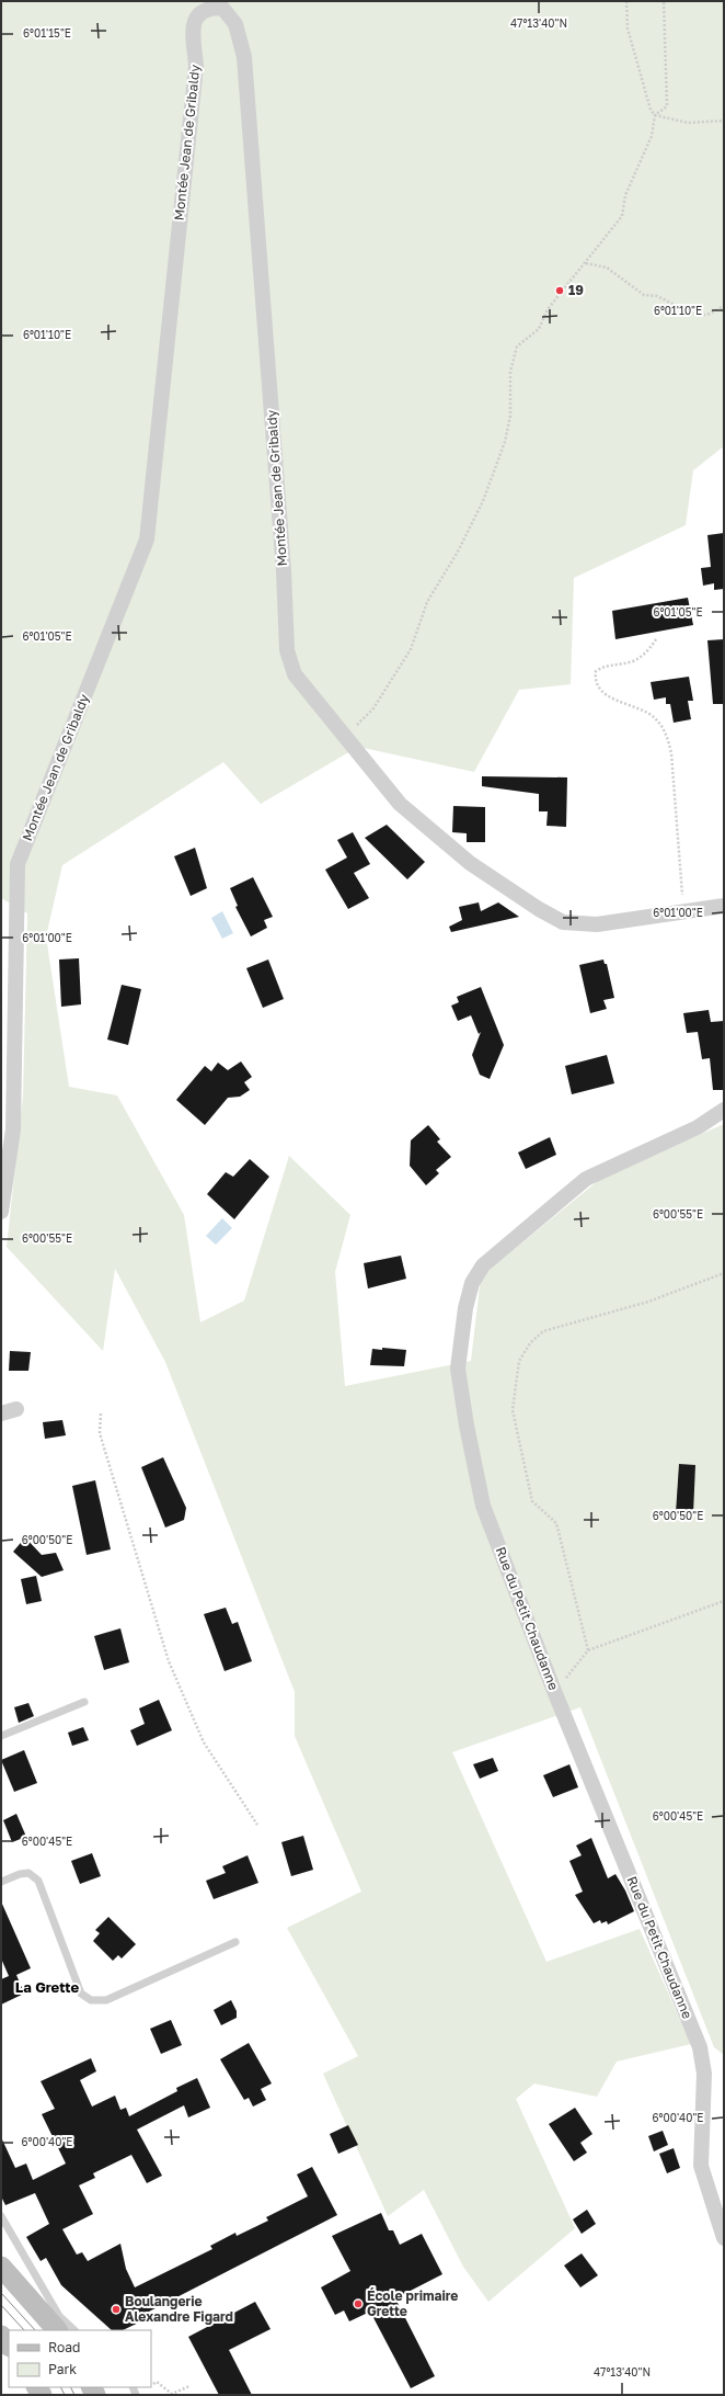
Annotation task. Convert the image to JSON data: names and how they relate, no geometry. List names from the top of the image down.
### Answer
{
  "streets": {
    "street": ["Montée Jean de Gribaldy", "Rue du Petit Chaudanne"]
  },
  "districts": ["La Grette"],
  "places": ["19", "École primaire Grette", "Boulangerie Alexandre Figard"],
  "legend": ["Road", "Park"],
  "coordinates": [
    "47°13'40\"N",
    "6°01'15\"E",
    "6°01'10\"E",
    "6°01'05\"E",
    "6°01'00\"E",
    "6°00'55\"E",
    "6°00'50\"E",
    "6°00'45\"E",
    "6°00'40\"E"
  ]
}
